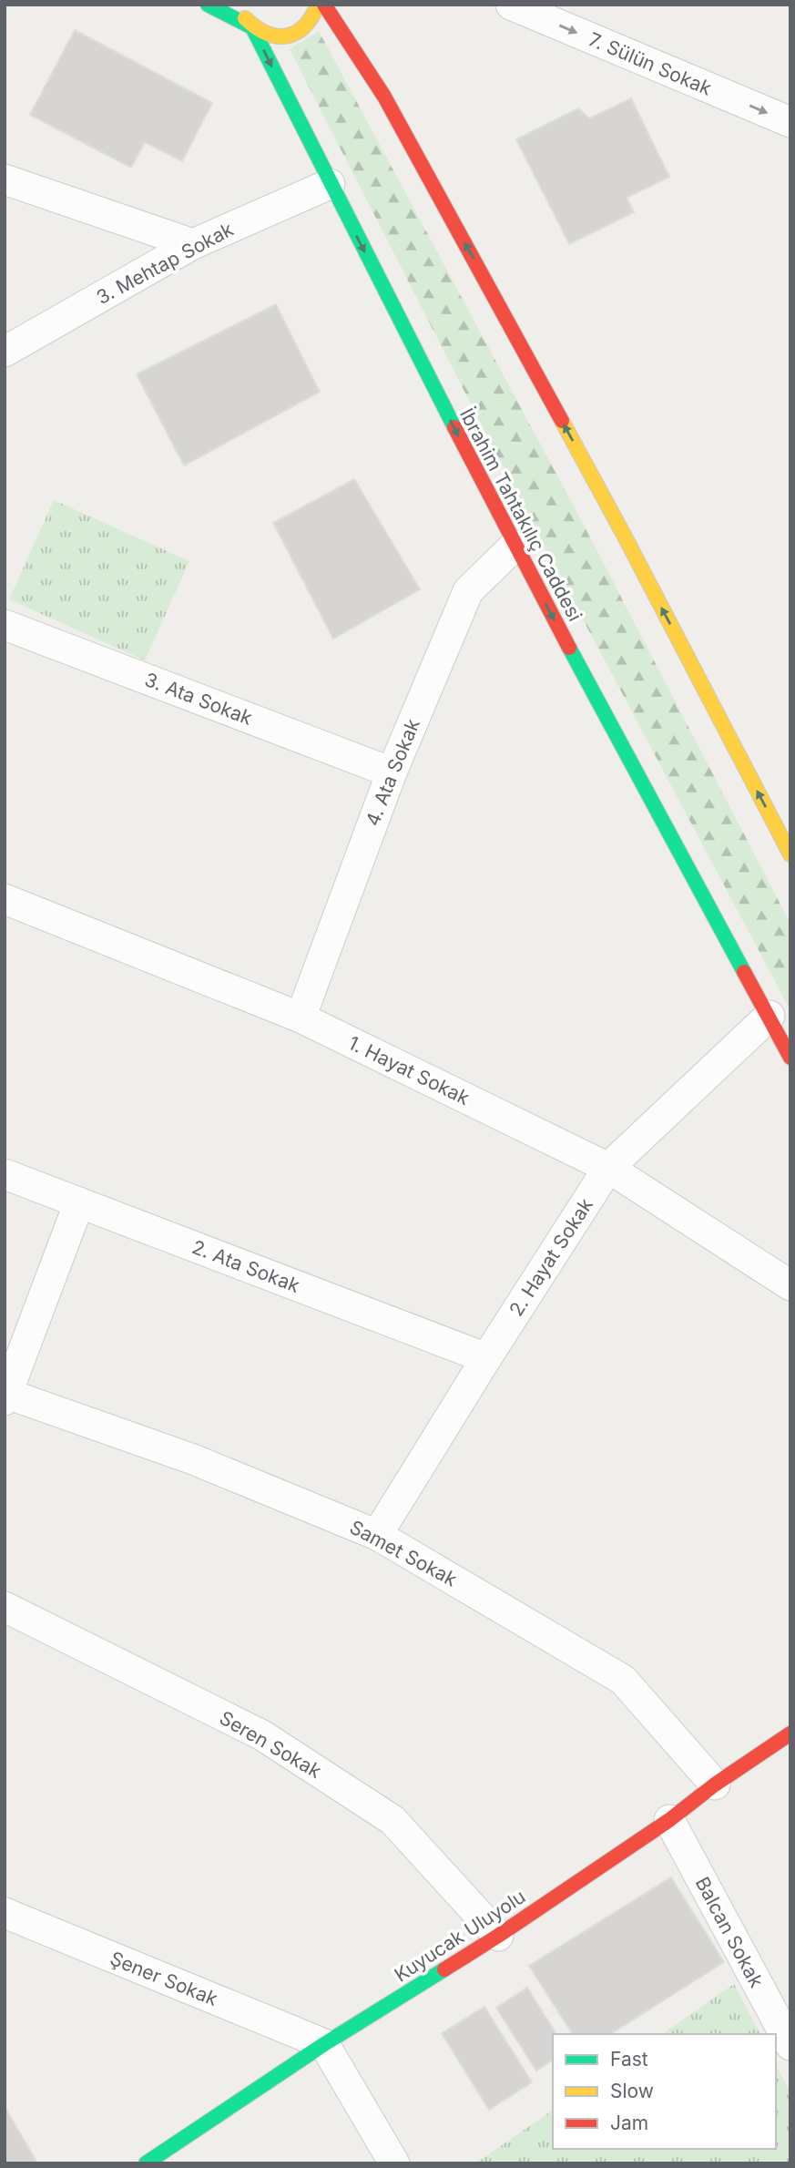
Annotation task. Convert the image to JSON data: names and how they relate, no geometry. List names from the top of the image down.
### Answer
{
  "streets": {
    "main road": ["İbrahim Tahtakılıç Caddesi", "Kuyucak Uluyolu"],
    "street": [
      "7. Sülün Sokak",
      "3. Mehtap Sokak",
      "3. Ata Sokak",
      "4. Ata Sokak",
      "1. Hayat Sokak",
      "2. Hayat Sokak",
      "2. Ata Sokak",
      "Samet Sokak",
      "Seren Sokak",
      "Balcan Sokak",
      "Şener Sokak"
    ]
  },
  "crossings": [
    ["3. Mehtap Sokak", "İbrahim Tahtakılıç Caddesi"],
    ["İbrahim Tahtakılıç Caddesi", "4. Ata Sokak"],
    ["İbrahim Tahtakılıç Caddesi", "2. Hayat Sokak"],
    ["3. Ata Sokak", "4. Ata Sokak"],
    ["4. Ata Sokak", "1. Hayat Sokak"],
    ["1. Hayat Sokak", "2. Hayat Sokak"],
    ["2. Hayat Sokak", "2. Ata Sokak"],
    ["2. Hayat Sokak", "Samet Sokak"],
    ["Samet Sokak", "Kuyucak Uluyolu"],
    ["Seren Sokak", "Kuyucak Uluyolu"],
    ["Balcan Sokak", "Kuyucak Uluyolu"],
    ["Kuyucak Uluyolu", "Şener Sokak"]
  ],
  "one_way": ["7. Sülün Sokak"],
  "legend": ["Fast", "Slow", "Jam"]
}
